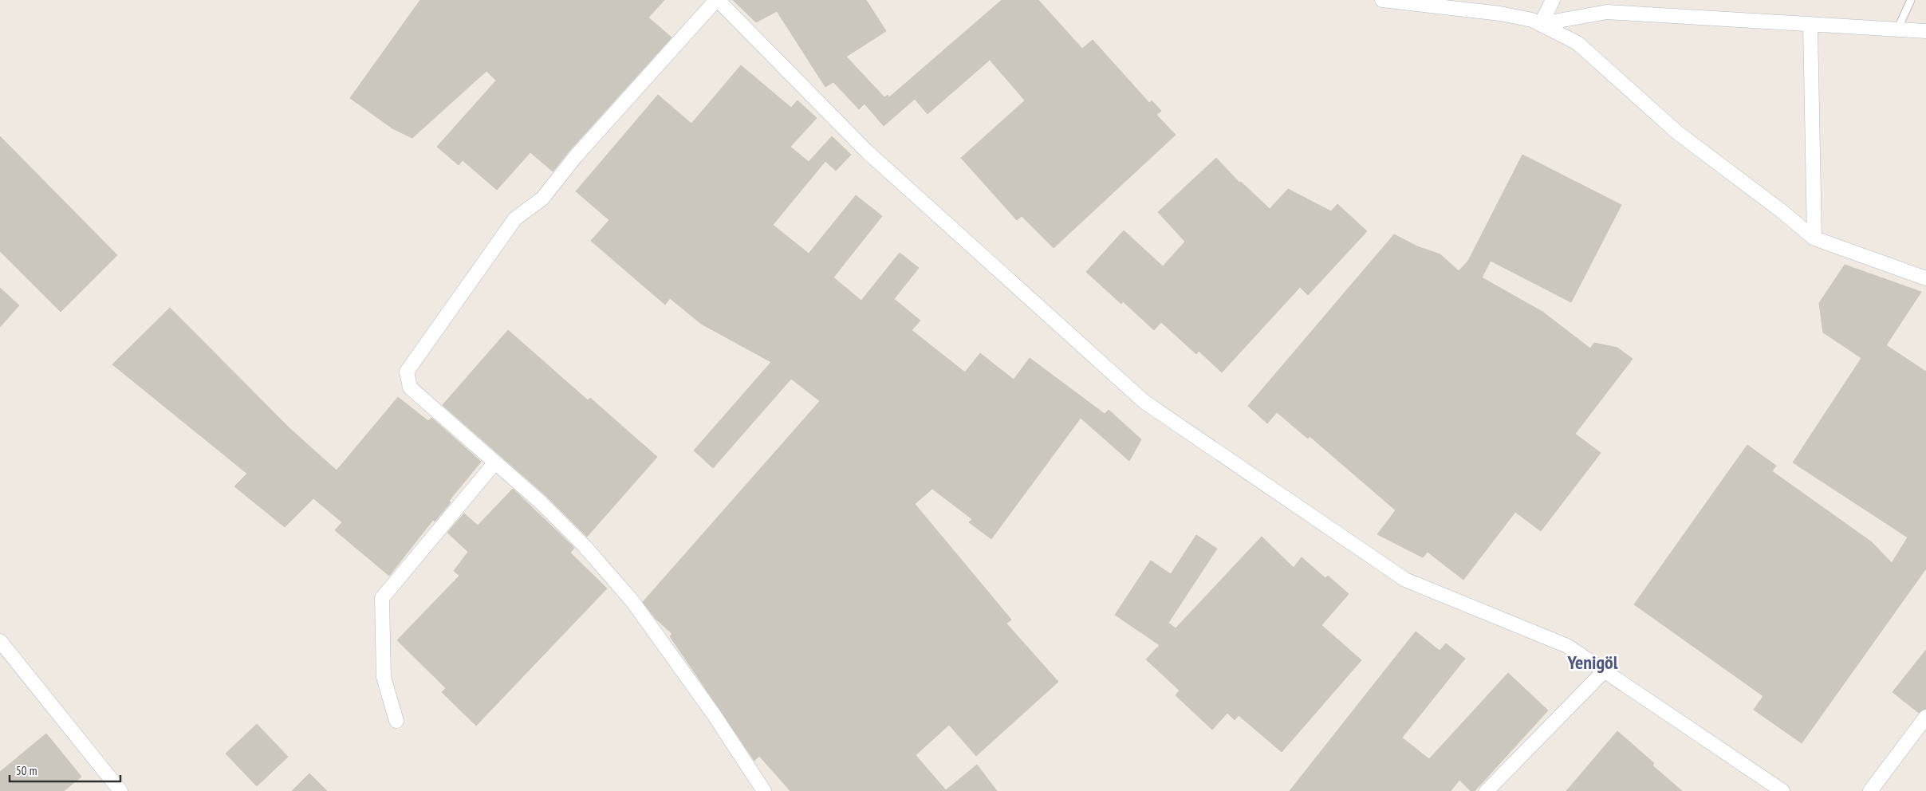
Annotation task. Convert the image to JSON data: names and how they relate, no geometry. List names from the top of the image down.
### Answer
{
  "districts": ["Yenigöl"],
  "scale_bar": "50 m"
}
